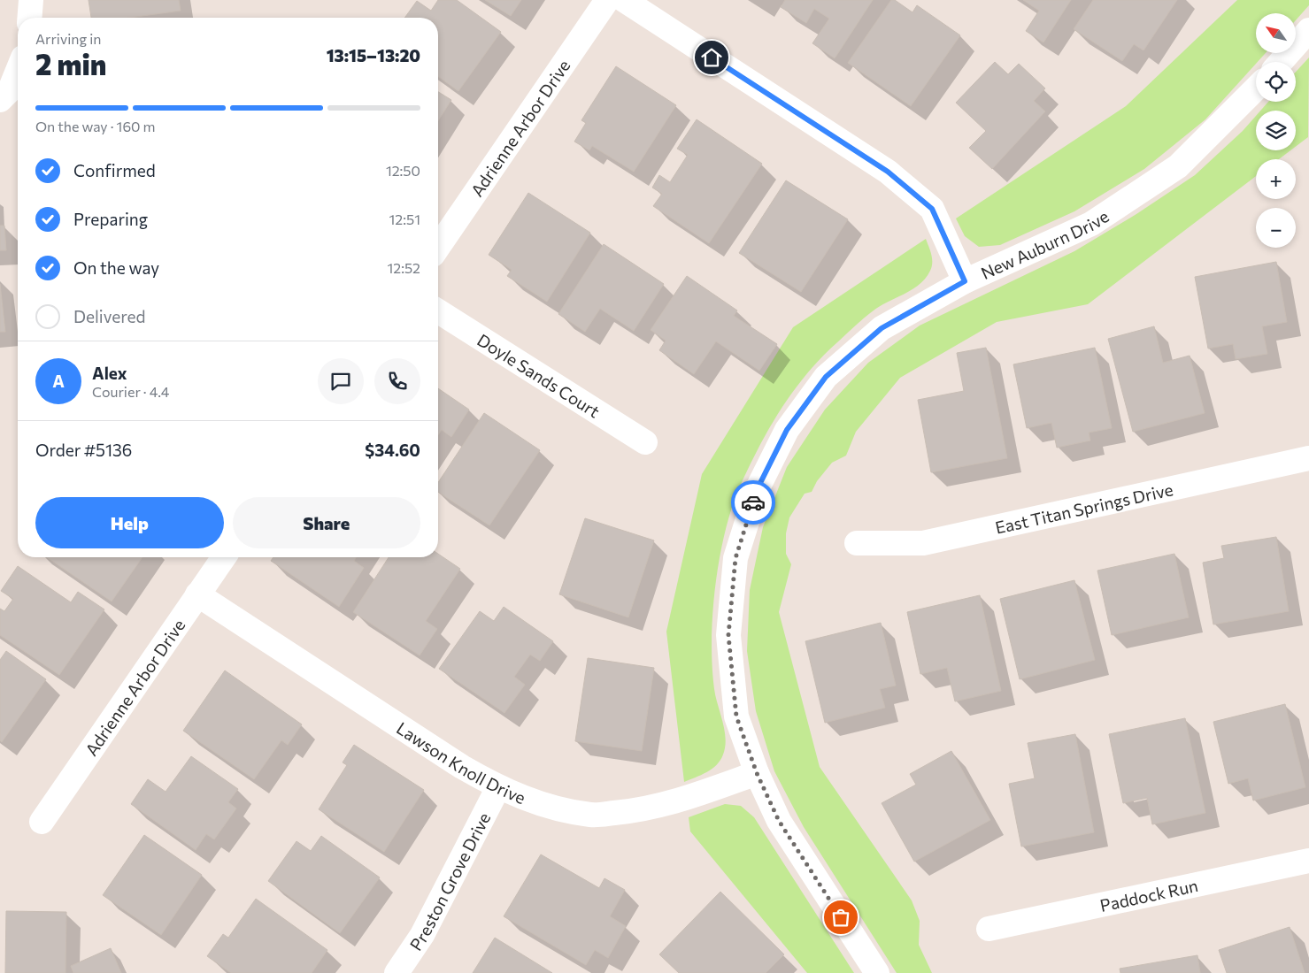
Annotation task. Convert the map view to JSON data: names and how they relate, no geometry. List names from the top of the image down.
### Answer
{
  "streets": {
    "street": [
      "Adrienne Arbor Drive",
      "New Auburn Drive",
      "Doyle Sands Court",
      "East Titan Springs Drive",
      "Lawson Knoll Drive",
      "Preston Grove Drive",
      "Paddock Run"
    ]
  },
  "crossings": [
    ["Adrienne Arbor Drive", "Lawson Knoll Drive"],
    ["New Auburn Drive", "Lawson Knoll Drive"],
    ["Lawson Knoll Drive", "Preston Grove Drive"]
  ],
  "north": "top left",
  "page": {
    "map_buttons": ["+", "−"],
    "heading": ["2 min", "Arriving in", "13:15–13:20"],
    "panel": [
      "Alex",
      "Courier · 4.4",
      "Order #5136",
      "$34.60"
    ],
    "bar": "On the way · 160 m",
    "list": [
      ["Confirmed", "12:50"],
      ["Preparing", "12:51"],
      ["On the way", "12:52"],
      "Delivered"
    ],
    "round": "A",
    "buttons": ["Help", "Share"]
  }
}
